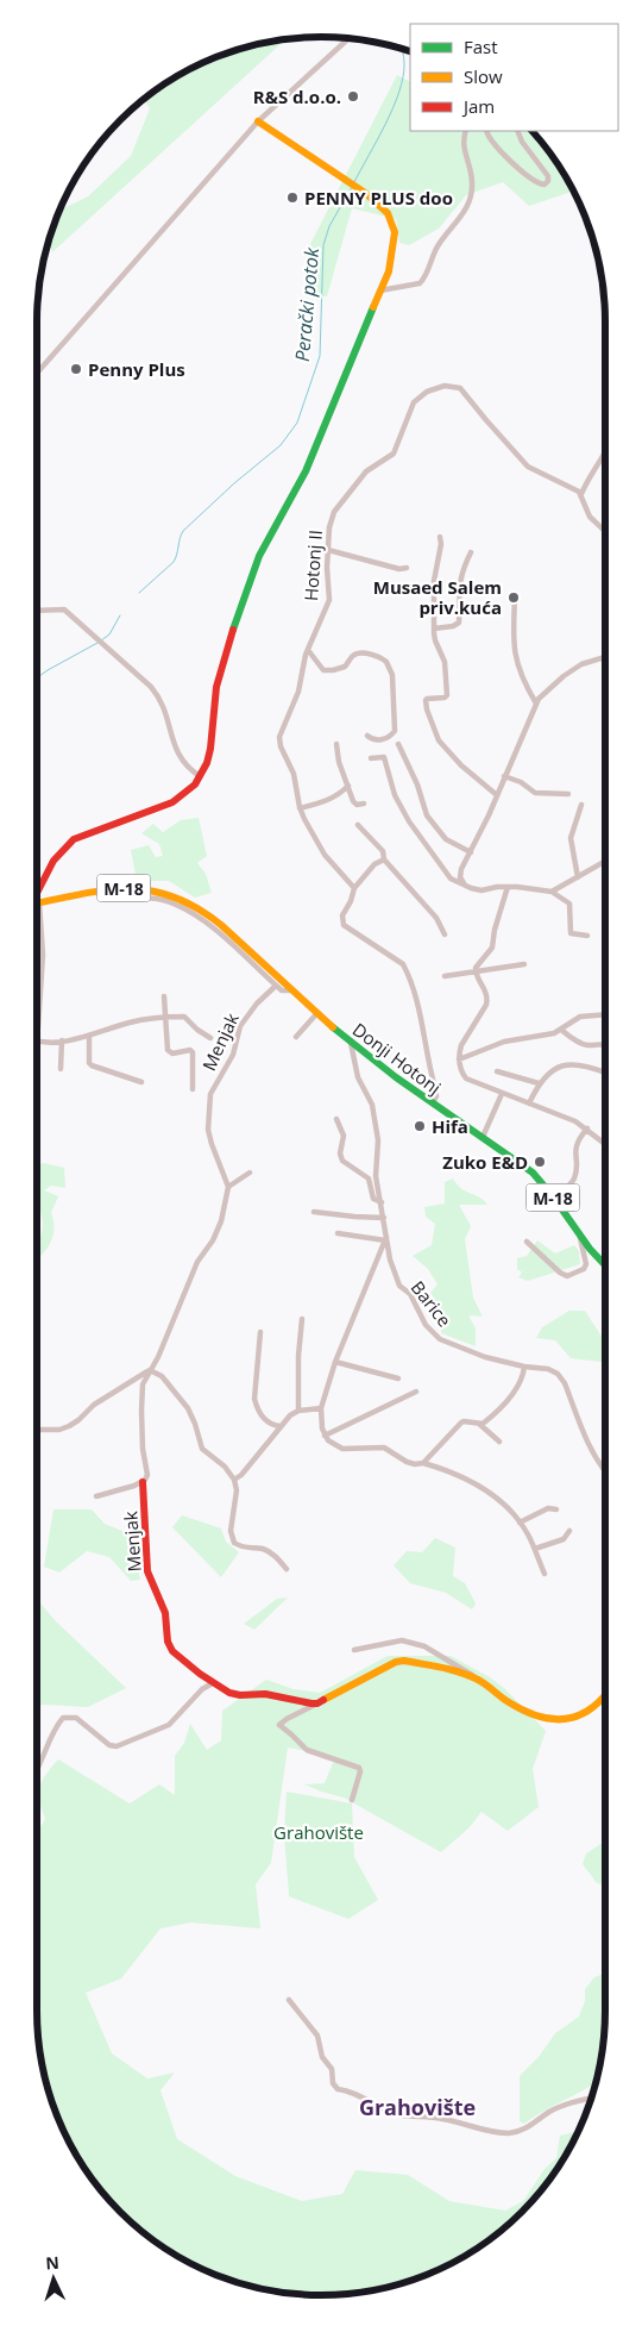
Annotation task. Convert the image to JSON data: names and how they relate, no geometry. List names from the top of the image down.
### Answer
{
  "streets": {
    "street": [
      "Hotonj II",
      "M-18",
      "Menjak",
      "Donji Hotonj",
      "Barice"
    ]
  },
  "crossings": [
    ["M-18", "Donji Hotonj"],
    ["Donji Hotonj", "Barice"]
  ],
  "districts": ["Grahovište"],
  "water": ["Perački potok"],
  "parks": ["Grahovište"],
  "places": [
    "R&S d.o.o.",
    "PENNY PLUS doo",
    "Penny Plus",
    "Musaed Salem priv.kuća",
    "Hifa",
    "Zuko E&D"
  ],
  "legend": ["Fast", "Slow", "Jam"],
  "north": "top"
}
